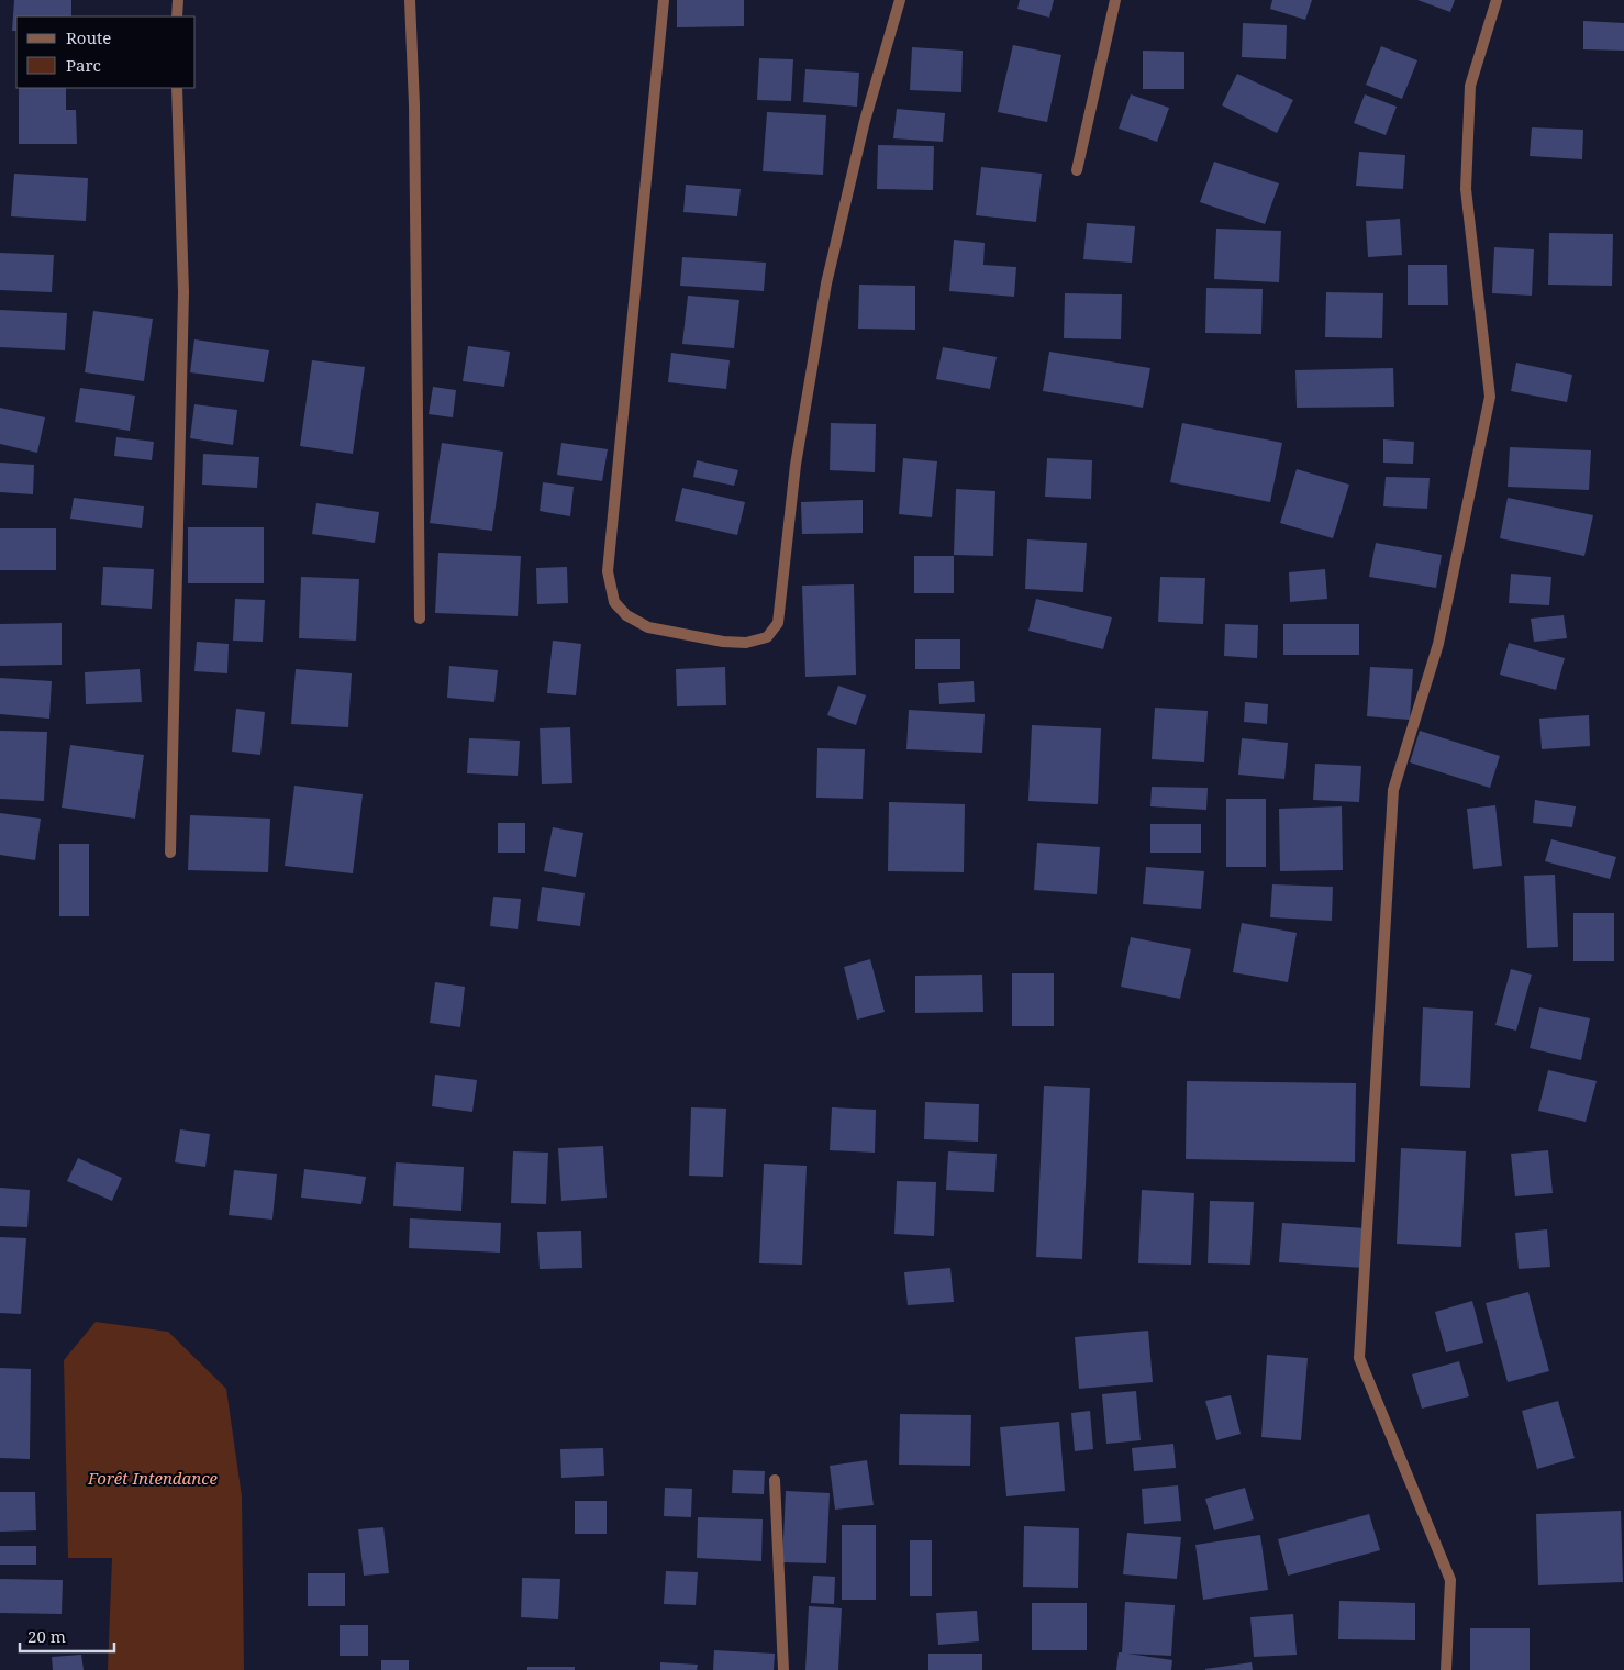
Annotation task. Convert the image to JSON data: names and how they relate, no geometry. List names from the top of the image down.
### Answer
{
  "parks": ["Forêt Intendance"],
  "legend": ["Route", "Parc"],
  "scale_bar": "20 m"
}
